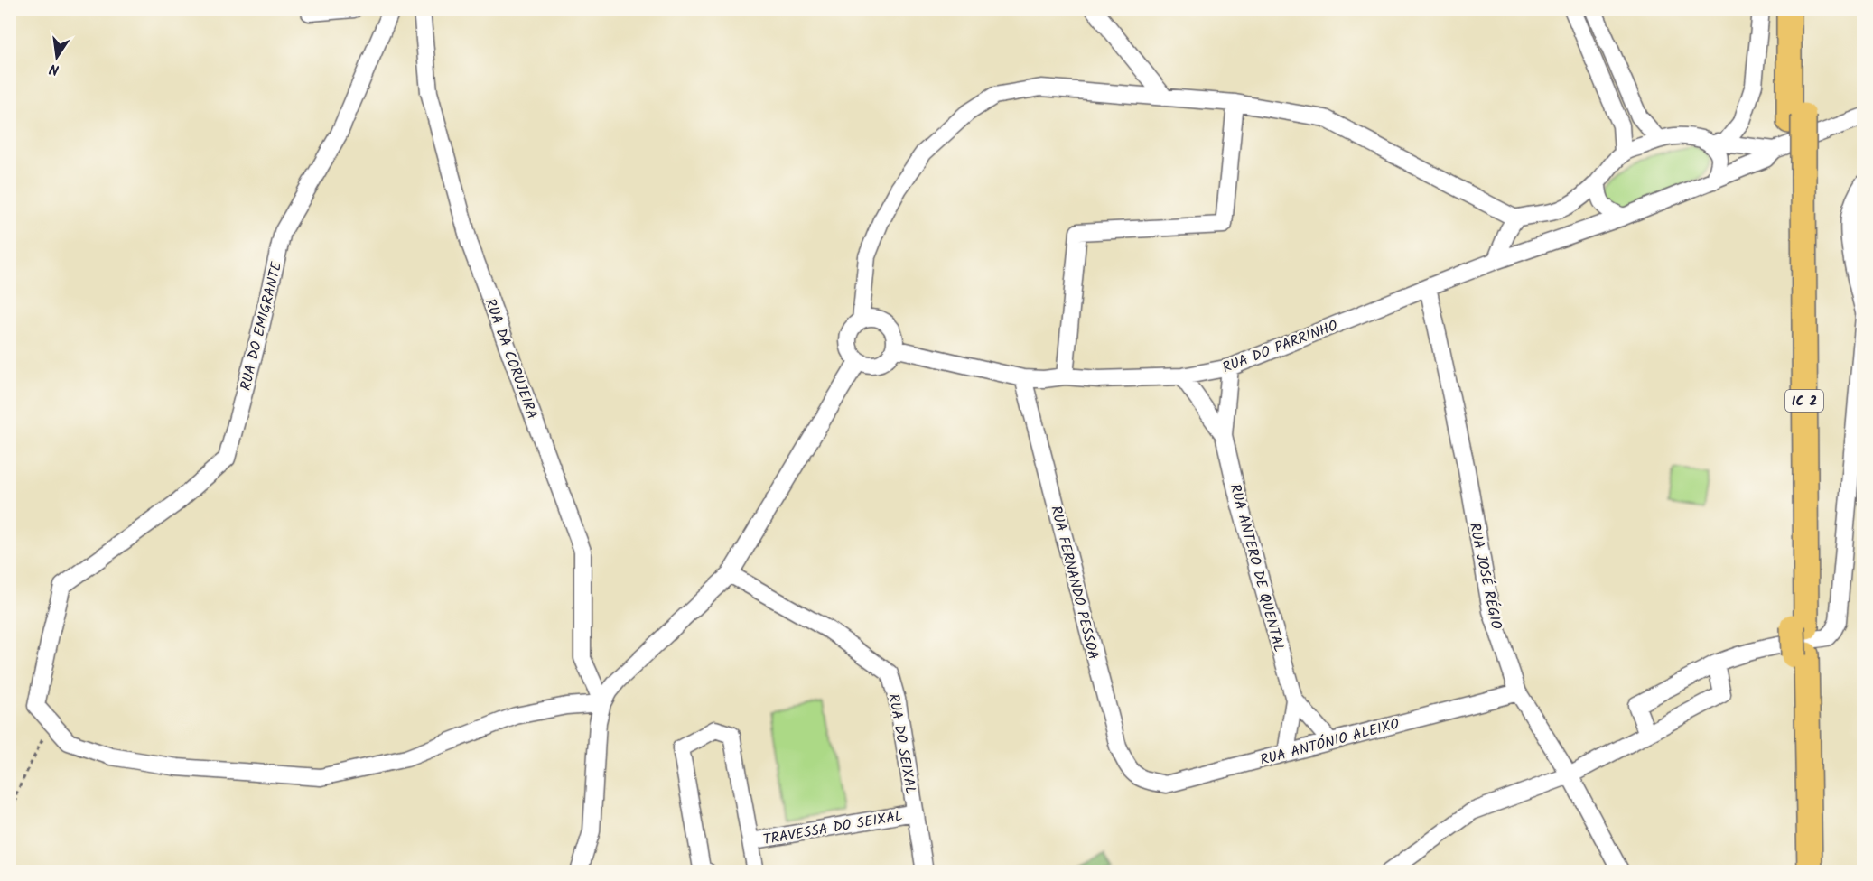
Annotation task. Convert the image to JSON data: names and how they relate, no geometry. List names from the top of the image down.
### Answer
{
  "streets": {
    "highway": ["IC 2"],
    "street": [
      "RUA DO EMIGRANTE",
      "RUA DO PARRINHO",
      "RUA DA CORUJEIRA",
      "RUA ANTERO DE QUENTAL",
      "RUA JOSÉ RÉGIO",
      "RUA FERNANDO PESSOA",
      "RUA ANTÓNIO ALEIXO",
      "RUA DO SEIXAL",
      "TRAVESSA DO SEIXAL"
    ]
  },
  "crossings": [
    ["RUA DO PARRINHO", "RUA ANTERO DE QUENTAL"],
    ["RUA DO PARRINHO", "RUA JOSÉ RÉGIO"],
    ["RUA DO PARRINHO", "RUA FERNANDO PESSOA"],
    ["RUA ANTERO DE QUENTAL", "RUA ANTÓNIO ALEIXO"],
    ["RUA JOSÉ RÉGIO", "RUA ANTÓNIO ALEIXO"],
    ["RUA FERNANDO PESSOA", "RUA ANTÓNIO ALEIXO"],
    ["RUA DO SEIXAL", "TRAVESSA DO SEIXAL"]
  ],
  "north": "bottom"
}
